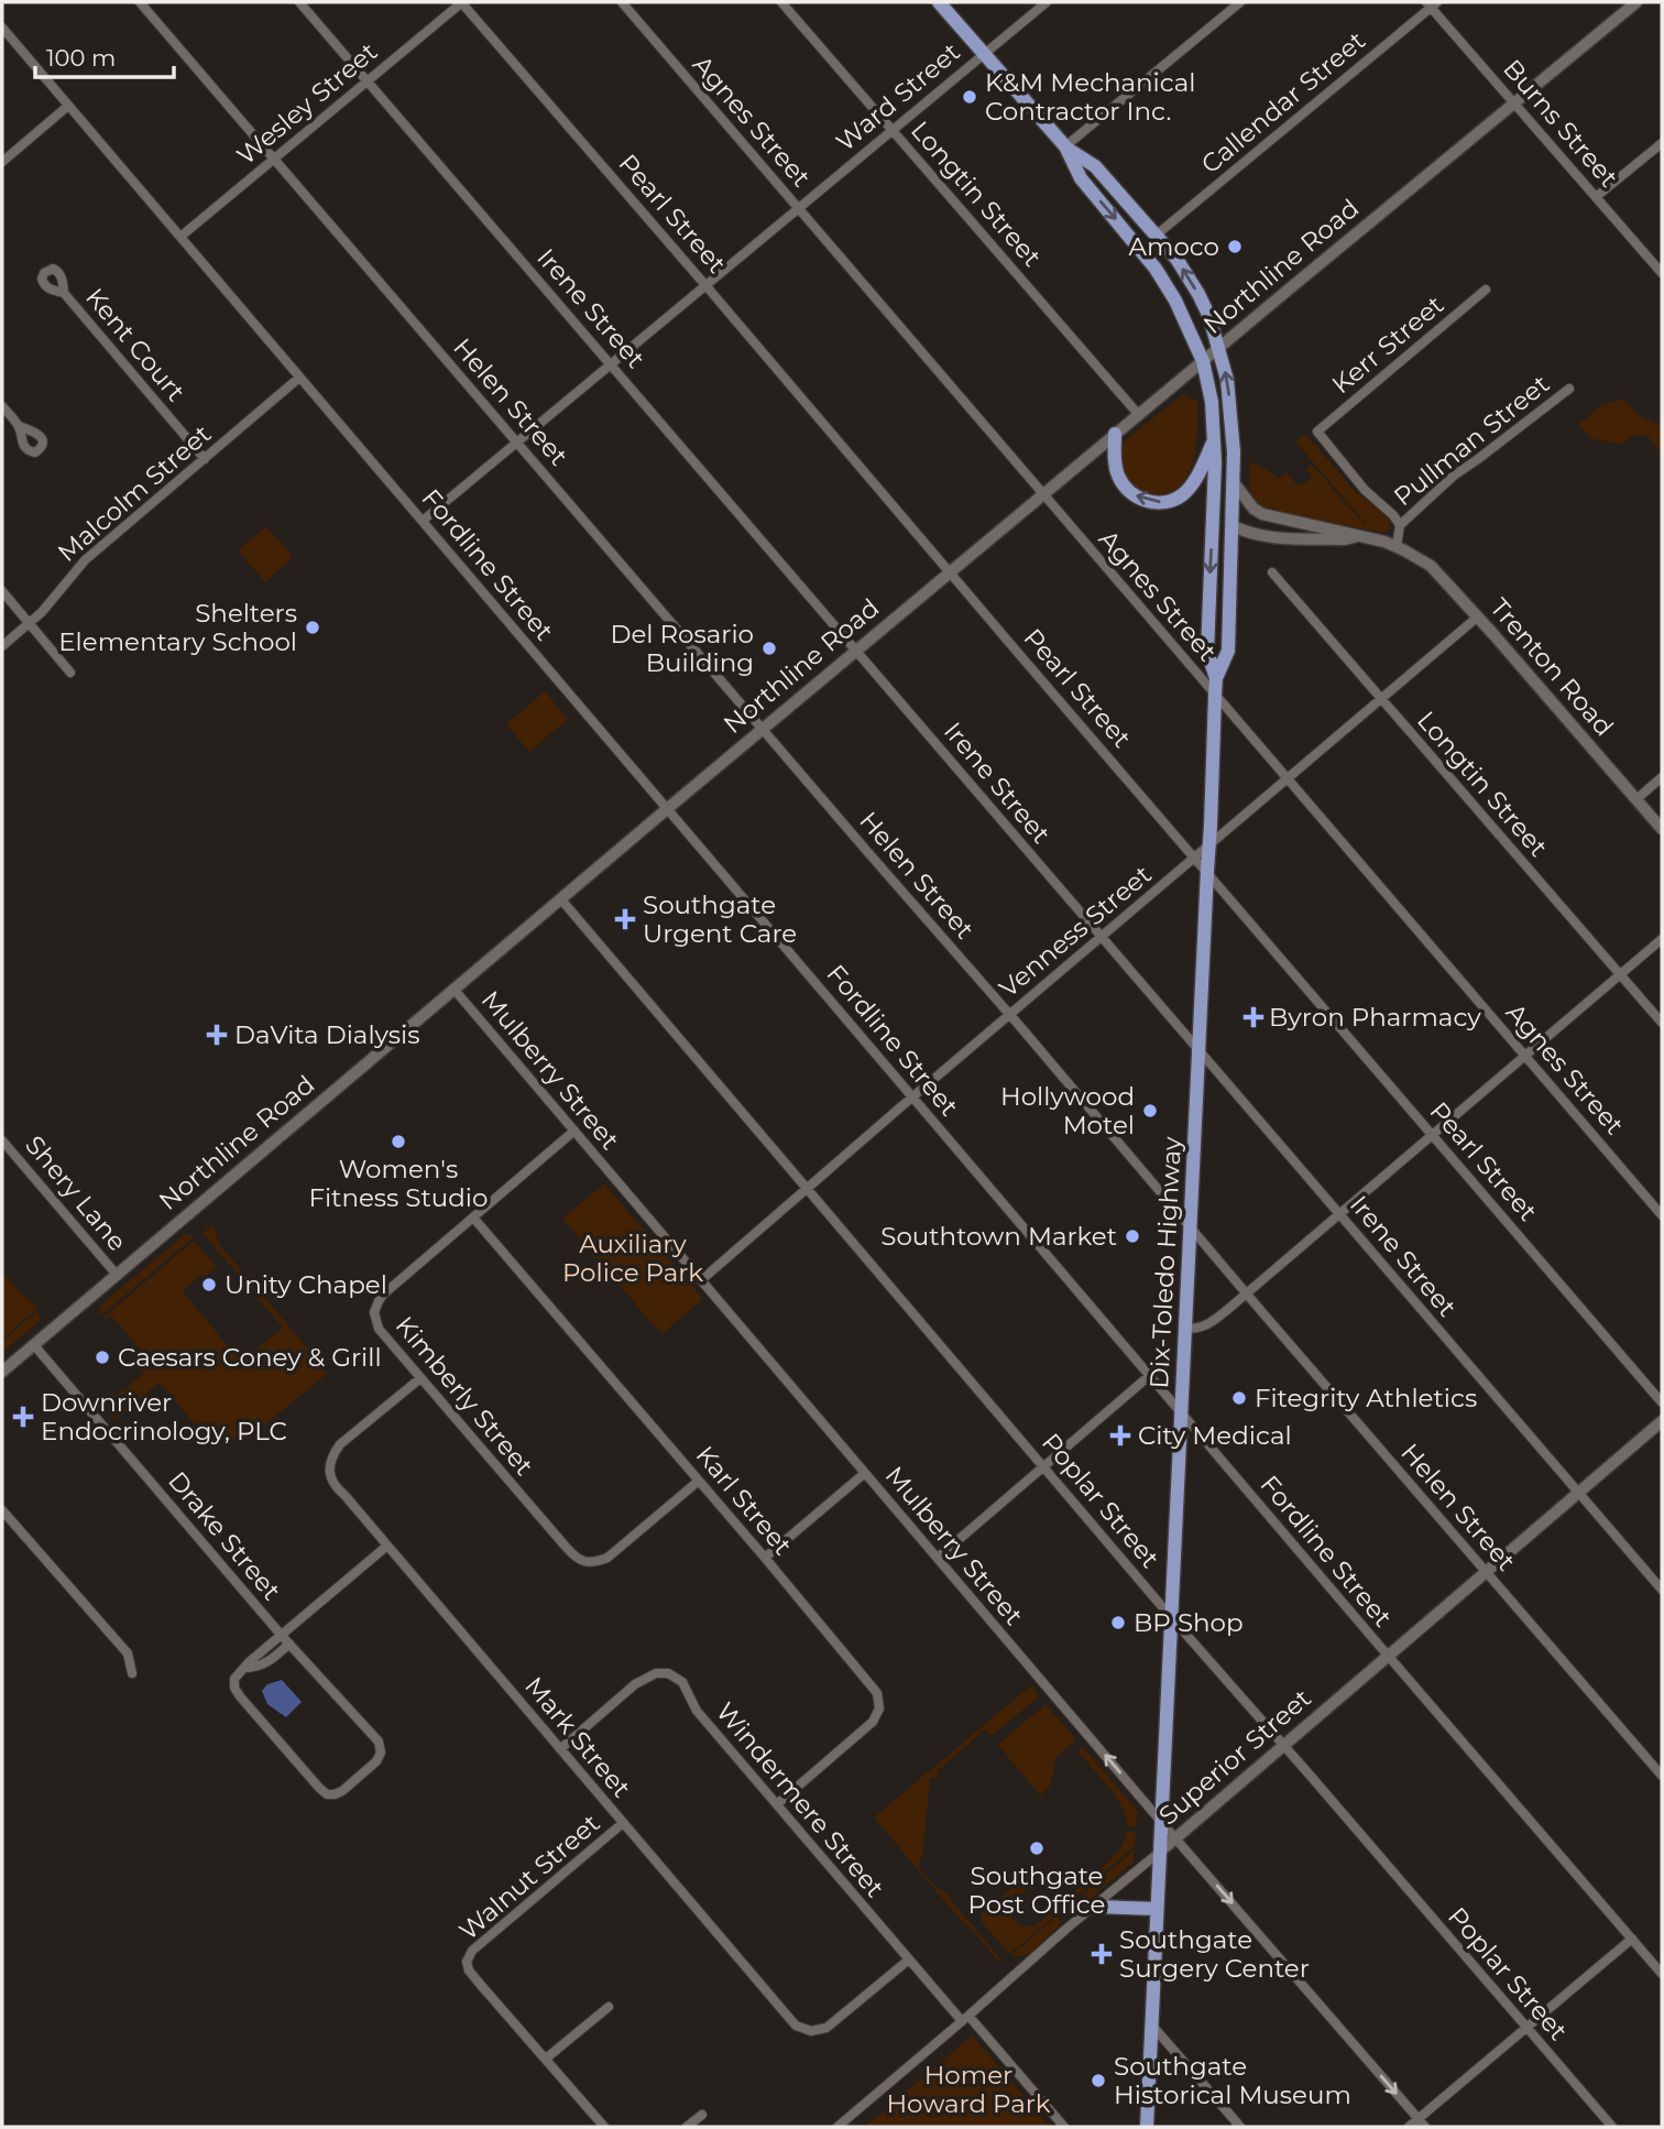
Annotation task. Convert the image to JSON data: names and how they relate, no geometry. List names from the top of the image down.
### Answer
{
  "streets": {
    "main road": [
      "Northline Road",
      "Trenton Road",
      "Dix-Toledo Highway",
      "Superior Street"
    ],
    "street": [
      "Ward Street",
      "Callendar Street",
      "Wesley Street",
      "Agnes Street",
      "Burns Street",
      "Longtin Street",
      "Pearl Street",
      "Irene Street",
      "Kent Court",
      "Kerr Street",
      "Helen Street",
      "Pullman Street",
      "Malcolm Street",
      "Fordline Street",
      "Venness Street",
      "Mulberry Street",
      "Shery Lane",
      "Kimberly Street",
      "Karl Street",
      "Poplar Street",
      "Drake Street",
      "Mark Street",
      "Windermere Street",
      "Walnut Street"
    ]
  },
  "crossings": [
    ["Ward Street", "Agnes Street"],
    ["Ward Street", "Longtin Street"],
    ["Ward Street", "Pearl Street"],
    ["Ward Street", "Irene Street"],
    ["Ward Street", "Helen Street"],
    ["Ward Street", "Fordline Street"],
    ["Ward Street", "Dix-Toledo Highway"],
    ["Callendar Street", "Burns Street"],
    ["Callendar Street", "Dix-Toledo Highway"],
    ["Wesley Street", "Pearl Street"],
    ["Wesley Street", "Irene Street"],
    ["Wesley Street", "Helen Street"],
    ["Wesley Street", "Fordline Street"],
    ["Agnes Street", "Northline Road"],
    ["Agnes Street", "Venness Street"],
    ["Agnes Street", "Dix-Toledo Highway"],
    ["Burns Street", "Northline Road"],
    ["Longtin Street", "Northline Road"],
    ["Longtin Street", "Venness Street"],
    ["Pearl Street", "Northline Road"],
    ["Pearl Street", "Venness Street"],
    ["Pearl Street", "Dix-Toledo Highway"],
    ["Northline Road", "Irene Street"],
    ["Northline Road", "Helen Street"],
    ["Northline Road", "Fordline Street"],
    ["Northline Road", "Mulberry Street"],
    ["Northline Road", "Shery Lane"],
    ["Northline Road", "Dix-Toledo Highway"],
    ["Northline Road", "Poplar Street"],
    ["Northline Road", "Drake Street"],
    ["Irene Street", "Venness Street"],
    ["Irene Street", "Dix-Toledo Highway"],
    ["Irene Street", "Superior Street"],
    ["Kent Court", "Malcolm Street"],
    ["Kerr Street", "Pullman Street"],
    ["Helen Street", "Venness Street"],
    ["Helen Street", "Dix-Toledo Highway"],
    ["Helen Street", "Superior Street"],
    ["Malcolm Street", "Fordline Street"],
    ["Fordline Street", "Venness Street"],
    ["Fordline Street", "Dix-Toledo Highway"],
    ["Fordline Street", "Superior Street"],
    ["Trenton Road", "Venness Street"],
    ["Trenton Road", "Dix-Toledo Highway"],
    ["Venness Street", "Mulberry Street"],
    ["Venness Street", "Dix-Toledo Highway"],
    ["Venness Street", "Poplar Street"],
    ["Mulberry Street", "Dix-Toledo Highway"],
    ["Mulberry Street", "Kimberly Street"],
    ["Mulberry Street", "Superior Street"],
    ["Dix-Toledo Highway", "Poplar Street"],
    ["Dix-Toledo Highway", "Superior Street"],
    ["Kimberly Street", "Karl Street"],
    ["Kimberly Street", "Mark Street"],
    ["Karl Street", "Windermere Street"],
    ["Poplar Street", "Superior Street"],
    ["Mark Street", "Windermere Street"],
    ["Mark Street", "Walnut Street"],
    ["Superior Street", "Windermere Street"]
  ],
  "parks": ["Auxiliary Police Park", "Homer Howard Park"],
  "places": {
    "other": [
      "K&M Mechanical Contractor Inc.",
      "Amoco",
      "Shelters Elementary School",
      "Del Rosario Building",
      "Hollywood Motel",
      "Women's Fitness Studio",
      "Southtown Market",
      "Unity Chapel",
      "Caesars Coney & Grill",
      "Fitegrity Athletics",
      "BP Shop",
      "Southgate Post Office",
      "Southgate Historical Museum"
    ],
    "health": [
      "Southgate Urgent Care",
      "Byron Pharmacy",
      "DaVita Dialysis",
      "Downriver Endocrinology, PLC",
      "City Medical",
      "Southgate Surgery Center"
    ]
  },
  "scale_bar": "100 m"
}
